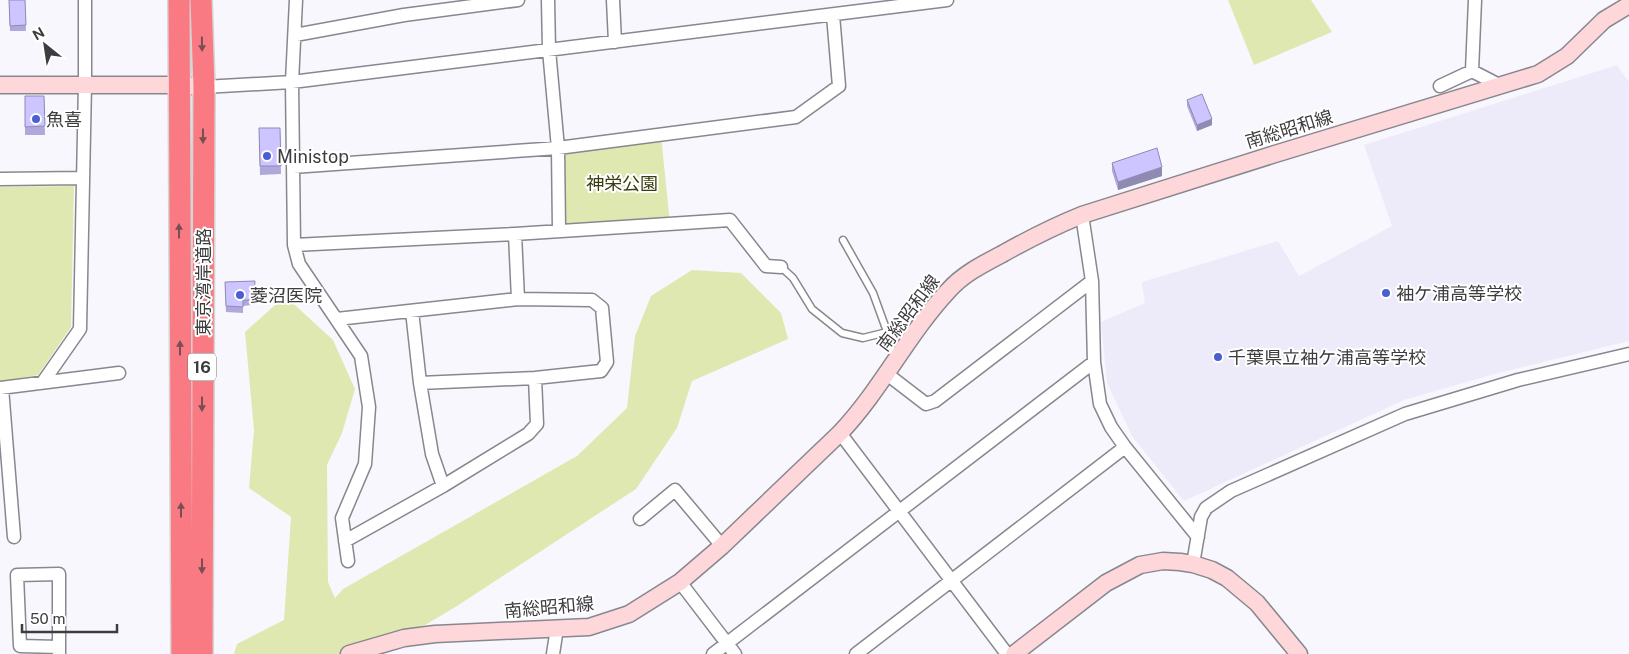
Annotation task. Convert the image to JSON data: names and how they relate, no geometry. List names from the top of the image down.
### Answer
{
  "streets": {
    "highway": ["東京湾岸道路", "16"],
    "main road": ["南総昭和線"]
  },
  "parks": ["神栄公園"],
  "places": [
    "魚喜",
    "Ministop",
    "袖ケ浦高等学校",
    "菱沼医院",
    "千葉県立袖ケ浦高等学校"
  ],
  "scale_bar": "50 m",
  "north": "top left"
}
